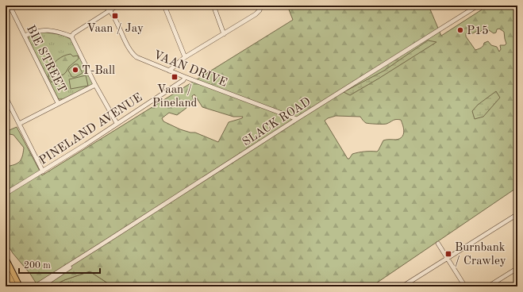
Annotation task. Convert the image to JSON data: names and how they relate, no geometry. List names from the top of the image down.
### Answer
{
  "streets": {
    "street": [
      "BIE STREET",
      "VAAN DRIVE",
      "SLACK ROAD",
      "PINELAND AVENUE"
    ]
  },
  "crossings": [
    ["VAAN DRIVE", "SLACK ROAD"],
    ["VAAN DRIVE", "PINELAND AVENUE"]
  ],
  "places": {
    "transit": ["Vaan / Jay", "Vaan / Pineland", "Burnbank / Crawley"],
    "other": ["P15", "T-Ball"]
  },
  "scale_bar": "200 m"
}
